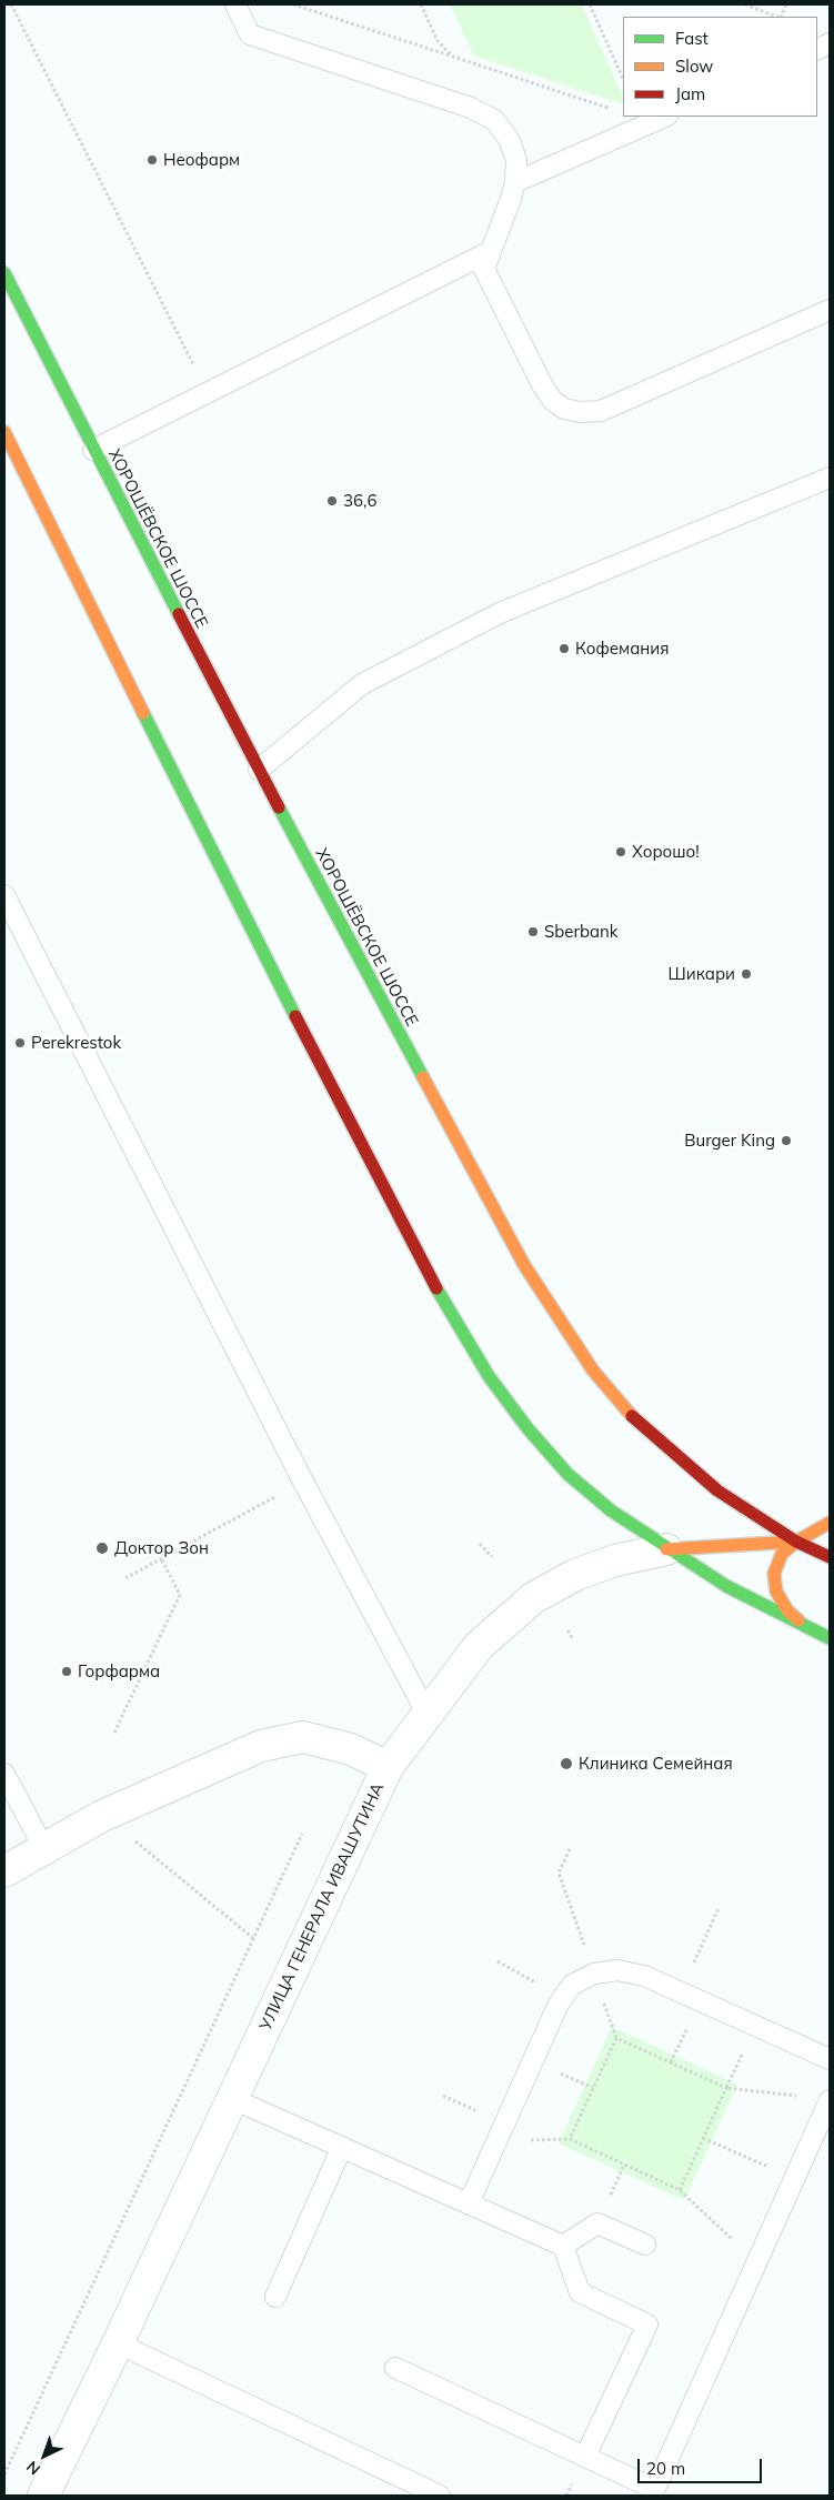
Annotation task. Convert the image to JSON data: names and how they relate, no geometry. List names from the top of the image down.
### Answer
{
  "streets": {
    "main road": ["ХОРОШЁВСКОЕ ШОССЕ", "УЛИЦА ГЕНЕРАЛА ИВАШУТИНА"]
  },
  "crossings": [
    ["ХОРОШЁВСКОЕ ШОССЕ", "УЛИЦА ГЕНЕРАЛА ИВАШУТИНА"]
  ],
  "places": [
    "Неофарм",
    "36,6",
    "Кофемания",
    "Хорошо!",
    "Sberbank",
    "Шикари",
    "Perekrestok",
    "Burger King",
    "Доктор Зон",
    "Горфарма",
    "Клиника Семейная"
  ],
  "legend": ["Fast", "Slow", "Jam"],
  "scale_bar": "20 m",
  "north": "bottom left"
}
